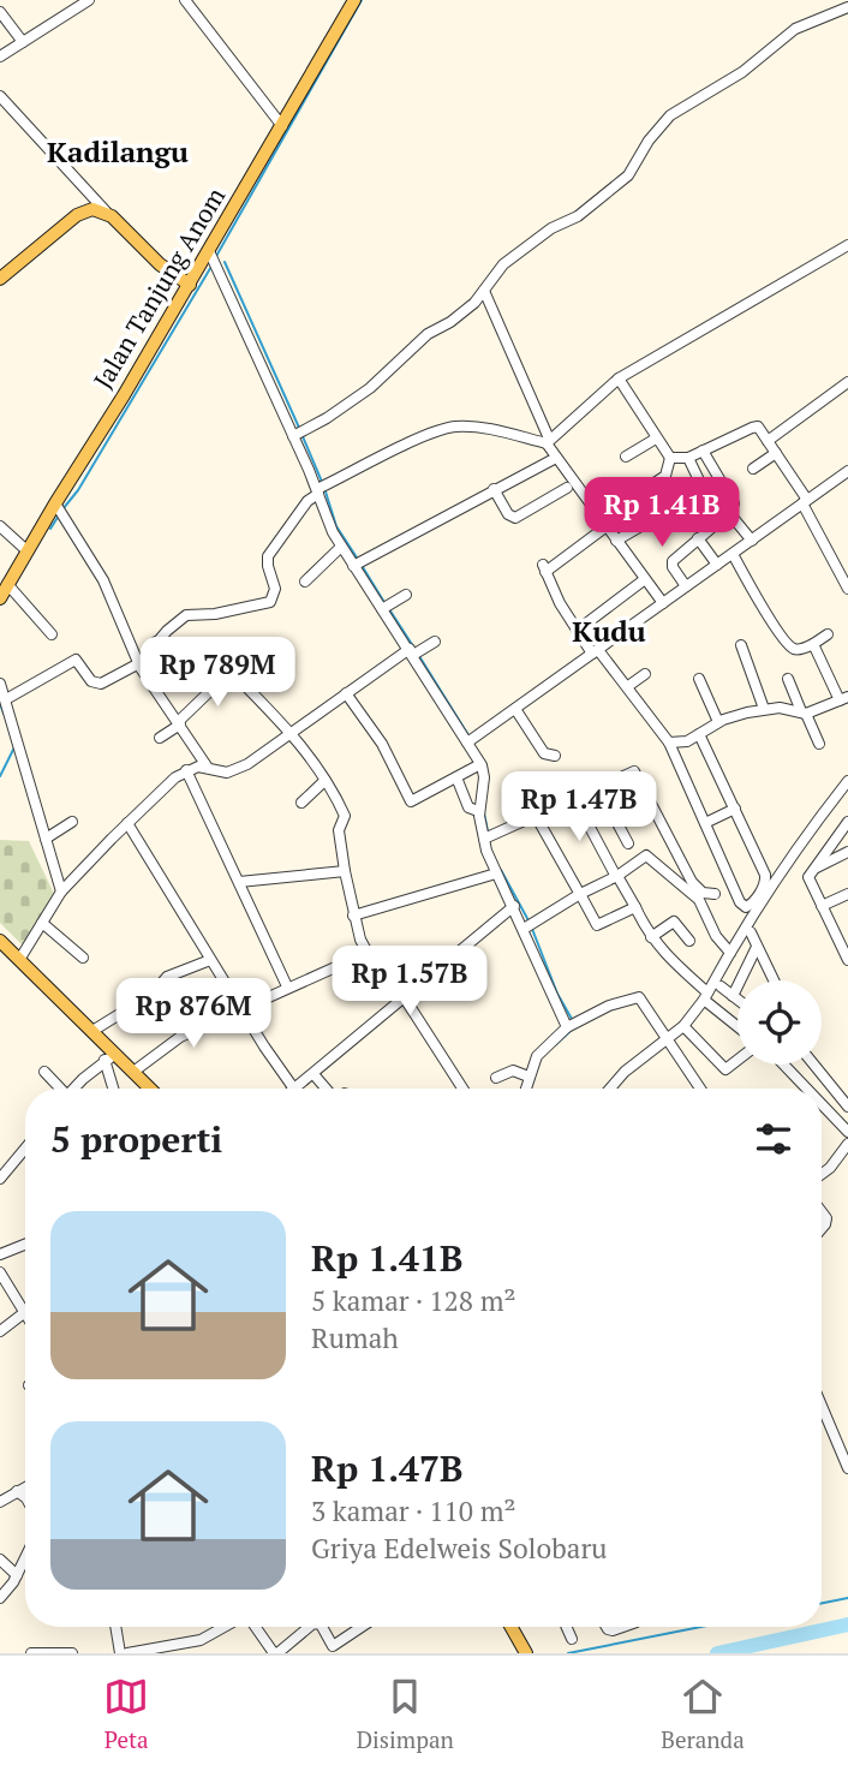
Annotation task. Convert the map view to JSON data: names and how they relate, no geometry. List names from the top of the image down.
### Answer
{
  "streets": {
    "main road": ["Jalan Tanjung Anom"]
  },
  "districts": ["Kadilangu", "Kudu"],
  "page": {
    "price": [
      "Rp 1.41B",
      "Rp 789M",
      "Rp 1.47B",
      "Rp 1.57B",
      "Rp 876M"
    ],
    "heading": "5 properti",
    "list": [
      {
        "name": "Rp 1.41B",
        "note": "5 kamar · 128 m² · Rumah"
      },
      {
        "name": "Rp 1.47B",
        "note": "3 kamar · 110 m² · Griya Edelweis Solobaru"
      }
    ],
    "tabs": ["Peta", "Disimpan", "Beranda"]
  }
}
